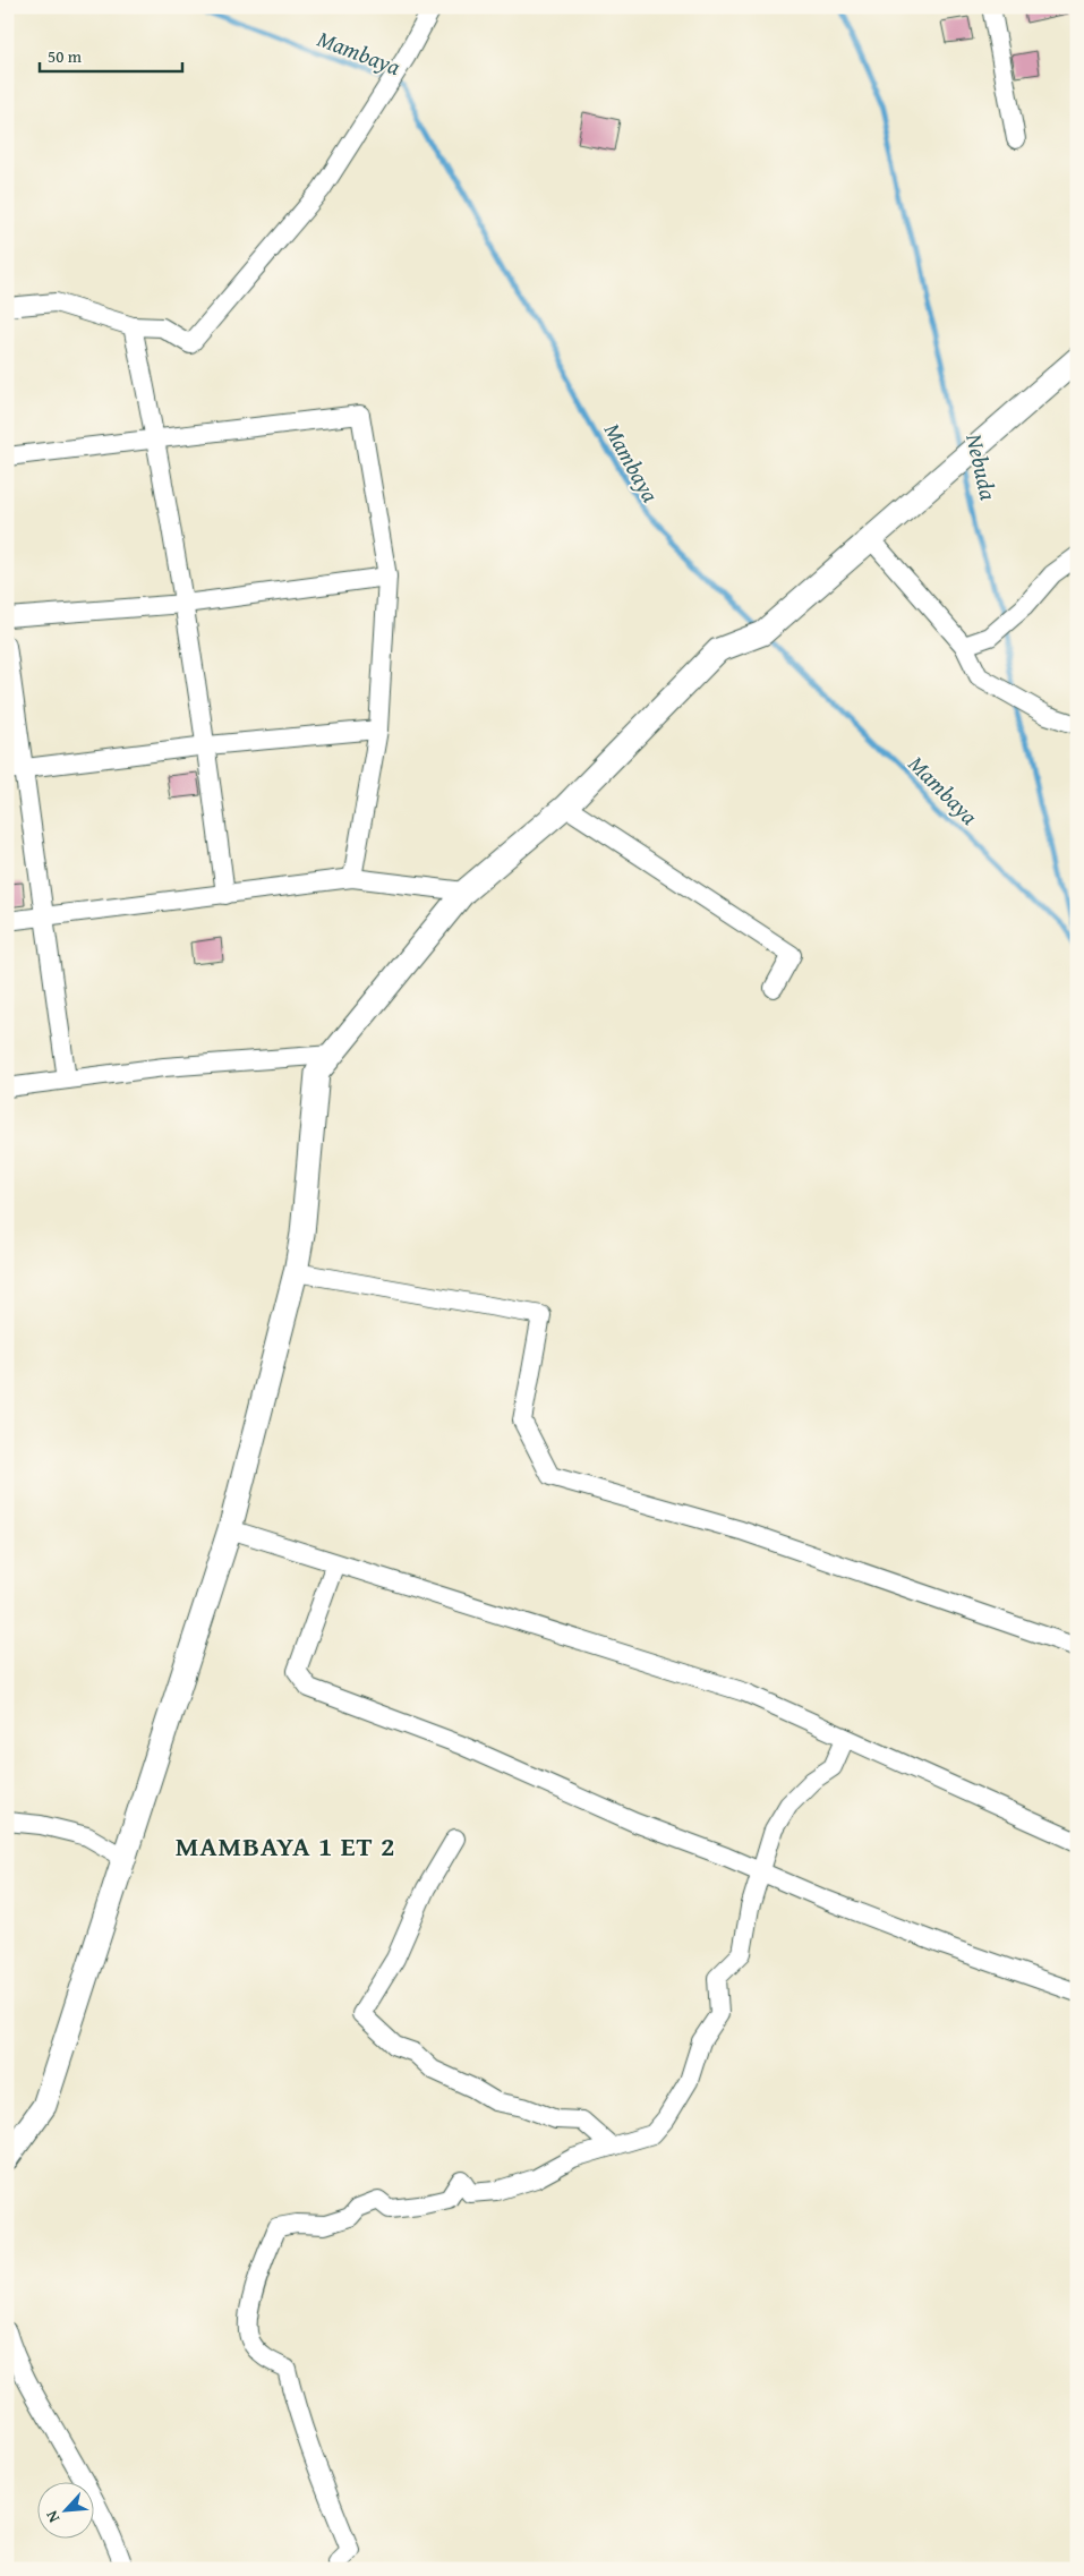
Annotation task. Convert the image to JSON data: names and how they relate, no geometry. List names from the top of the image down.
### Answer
{
  "districts": ["MAMBAYA 1 ET 2"],
  "water": ["Mambaya", "Nebuda"],
  "scale_bar": "50 m",
  "north": "bottom left"
}
